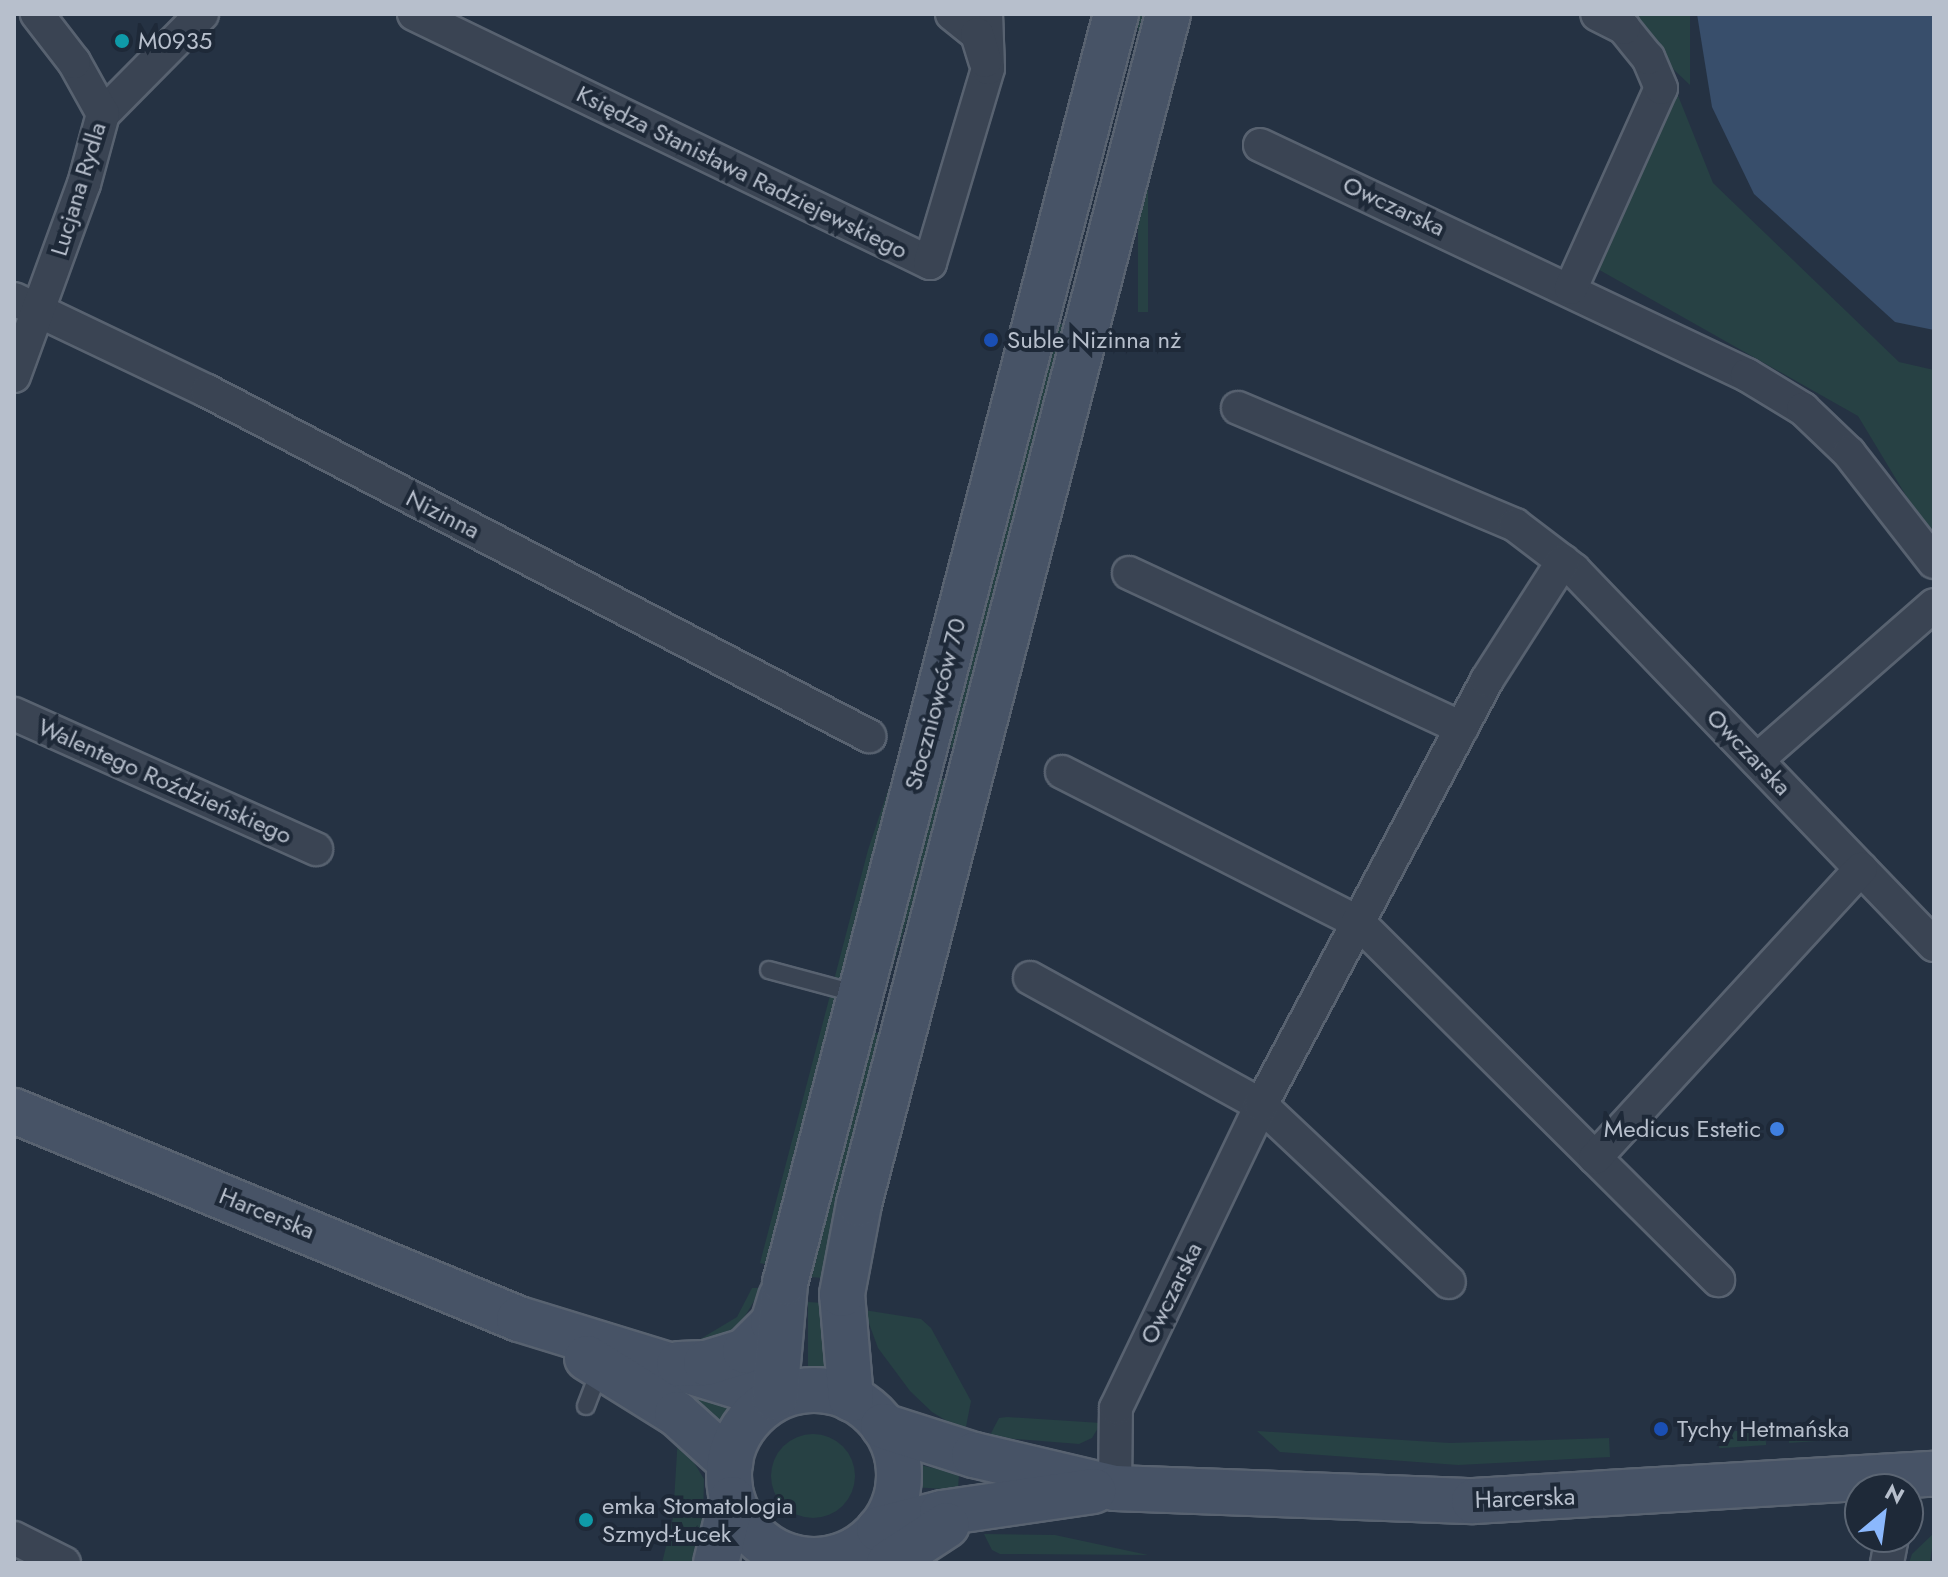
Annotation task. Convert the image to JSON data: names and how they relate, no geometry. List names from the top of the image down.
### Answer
{
  "streets": {
    "street": [
      "Księdza Stanisława Radziejewskiego",
      "Lucjana Rydla",
      "Owczarska",
      "Nizinna",
      "Stoczniowców 70",
      "Walentego Roździeńskiego",
      "Harcerska"
    ]
  },
  "crossings": [
    ["Lucjana Rydla", "Nizinna"],
    ["Owczarska", "Harcerska"],
    ["Stoczniowców 70", "Harcerska"]
  ],
  "places": [
    "M0935",
    "Suble Nizinna nż",
    "Medicus Estetic",
    "Tychy Hetmańska",
    "emka Stomatologia Szmyd-Łucek"
  ],
  "north": "top right"
}
